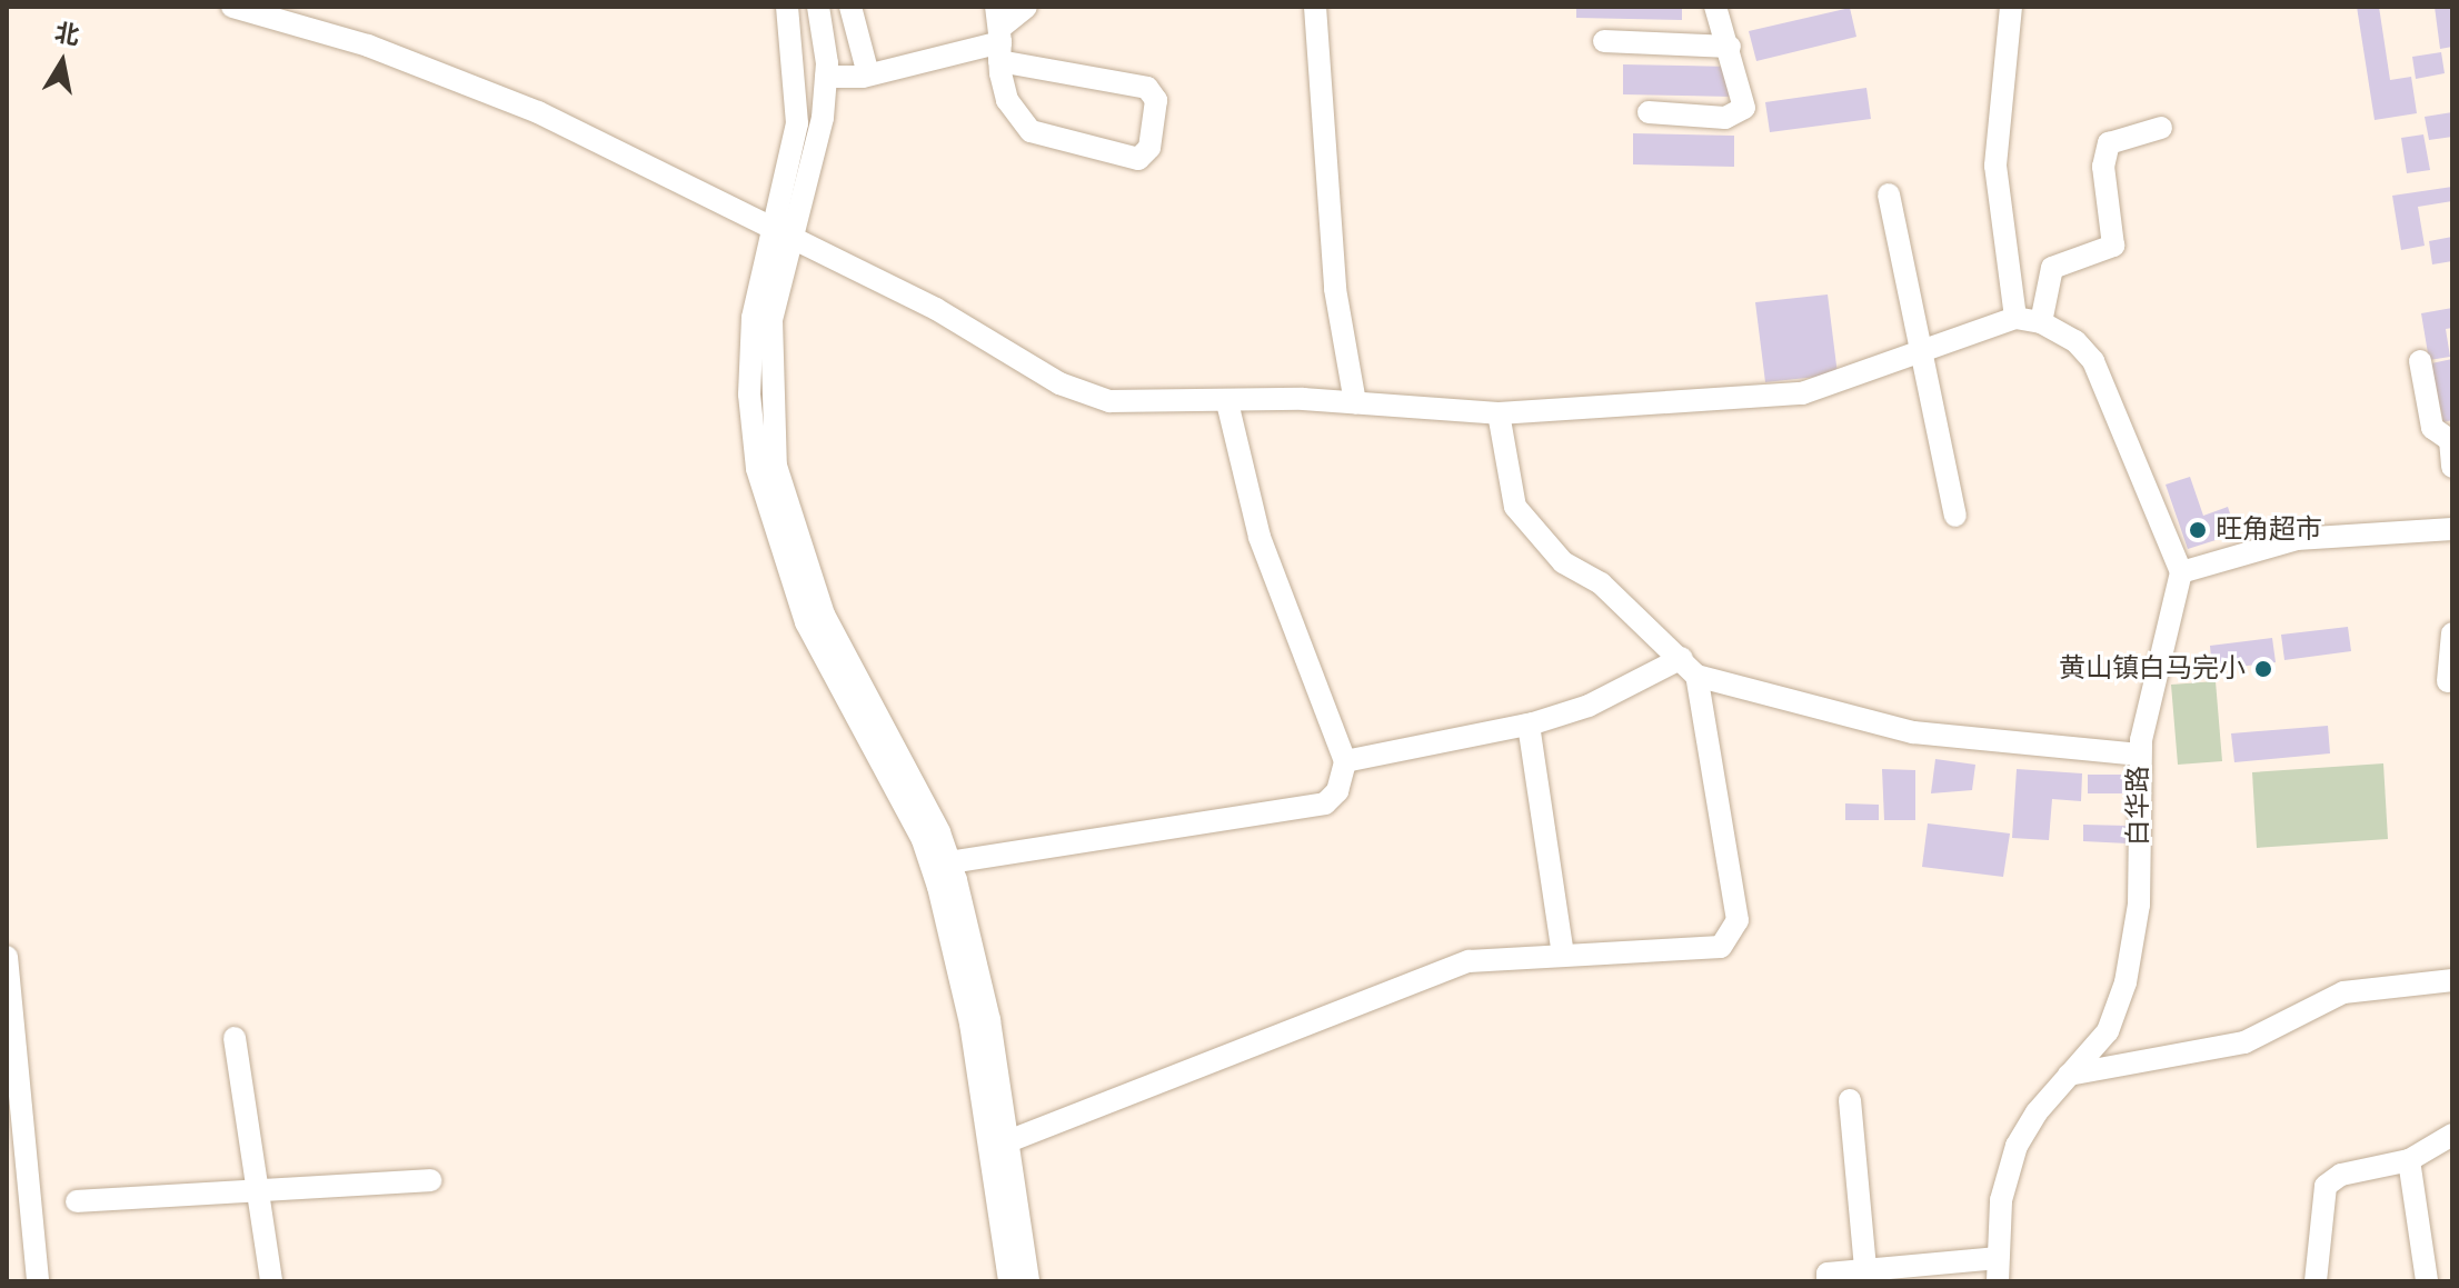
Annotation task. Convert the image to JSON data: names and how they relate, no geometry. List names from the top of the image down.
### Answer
{
  "streets": {
    "street": ["白华路"]
  },
  "places": ["旺角超市", "黄山镇白马完小"],
  "north": "top"
}
